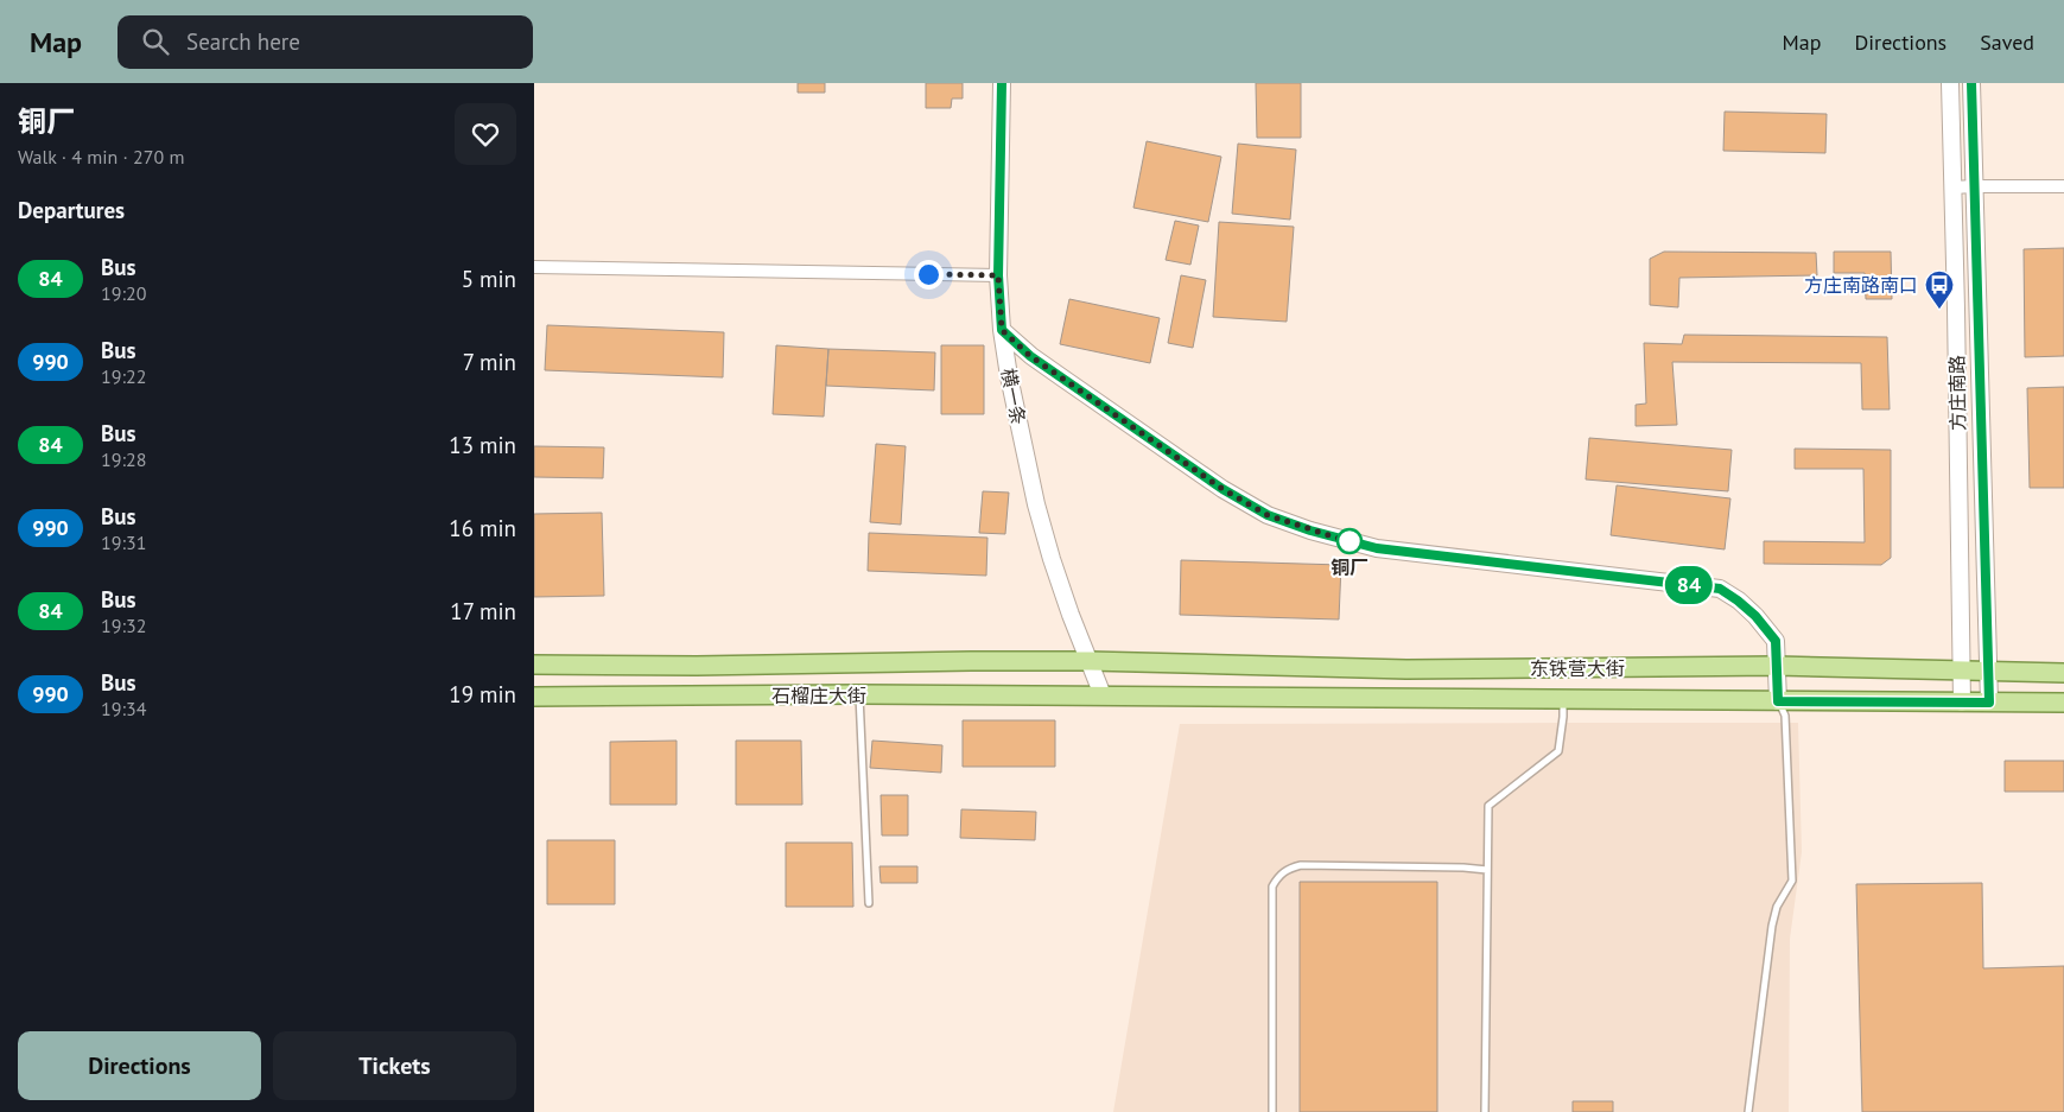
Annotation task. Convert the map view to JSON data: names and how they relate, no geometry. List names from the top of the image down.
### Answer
{
  "streets": {
    "main road": ["东铁营大街", "石榴庄大街"],
    "street": ["方庄南路", "横一条"]
  },
  "crossings": [
    ["方庄南路", "东铁营大街"],
    ["横一条", "东铁营大街"],
    ["横一条", "石榴庄大街"],
    ["东铁营大街", "石榴庄大街"]
  ],
  "places": {
    "bus stop": ["方庄南路南口"],
    "other": ["铜厂"]
  },
  "lines": ["bus line 84"],
  "page": {
    "header": "Map",
    "search": "Search here",
    "nav": ["Map", "Directions", "Saved"],
    "heading": [
      ["铜厂", "Walk · 4 min · 270 m"],
      "Departures"
    ],
    "on_map": "84",
    "list": [
      {
        "mark": "84",
        "name": "Bus",
        "note": "19:20",
        "value": "5 min"
      },
      {
        "mark": "990",
        "name": "Bus",
        "note": "19:22",
        "value": "7 min"
      },
      {
        "mark": "84",
        "name": "Bus",
        "note": "19:28",
        "value": "13 min"
      },
      {
        "mark": "990",
        "name": "Bus",
        "note": "19:31",
        "value": "16 min"
      },
      {
        "mark": "84",
        "name": "Bus",
        "note": "19:32",
        "value": "17 min"
      },
      {
        "mark": "990",
        "name": "Bus",
        "note": "19:34",
        "value": "19 min"
      }
    ],
    "buttons": ["Directions", "Tickets"]
  }
}
